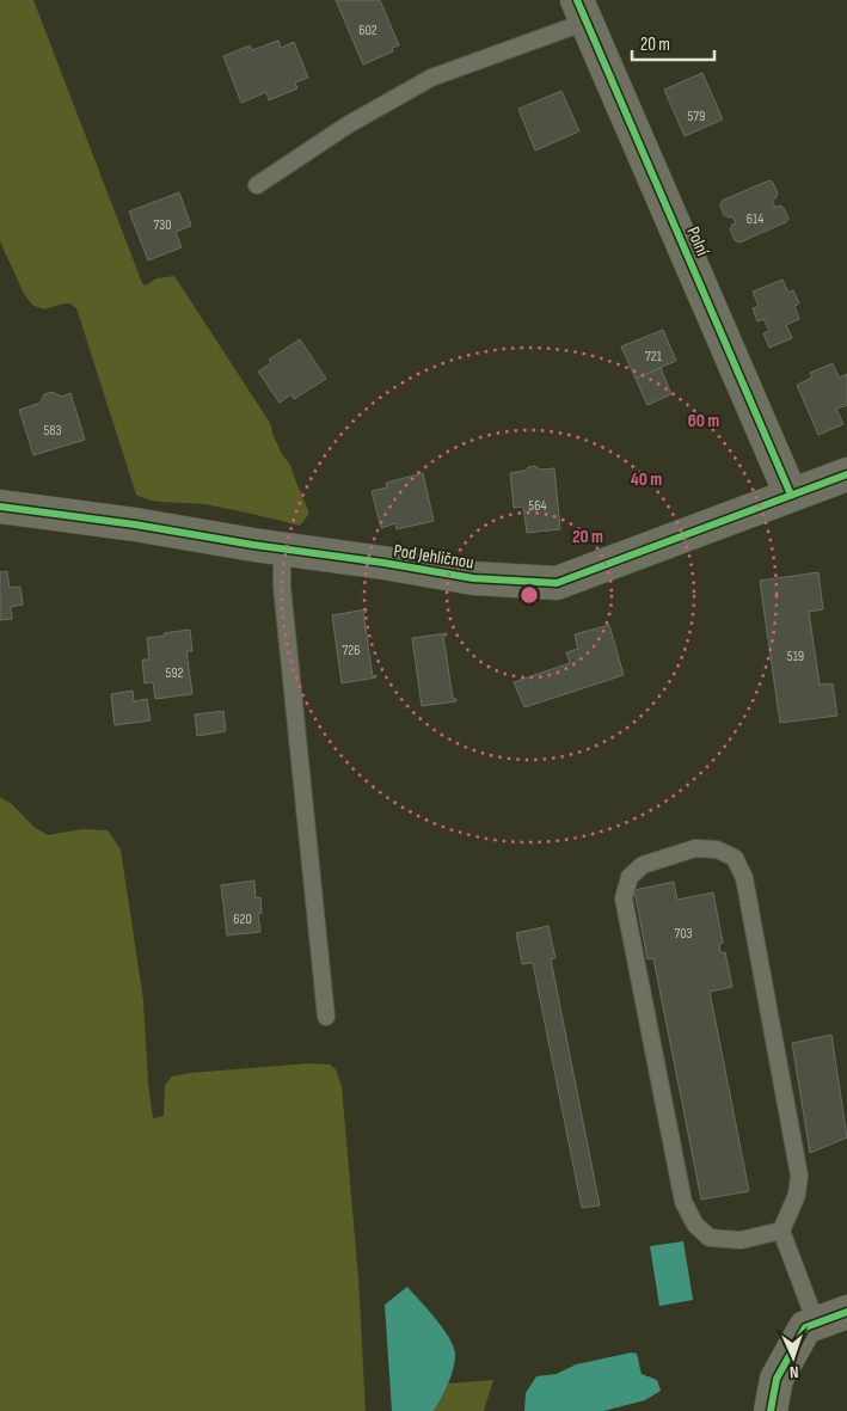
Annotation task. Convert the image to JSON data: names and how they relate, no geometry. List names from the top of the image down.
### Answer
{
  "streets": {
    "street": ["Polní", "Pod Jehličnou"]
  },
  "crossings": [
    ["Polní", "Pod Jehličnou"]
  ],
  "house_numbers": [
    "602",
    "579",
    "614",
    "730",
    "721",
    "583",
    "564",
    "726",
    "519",
    "592",
    "620",
    "703"
  ],
  "scale_bar": "20 m",
  "north": "bottom",
  "rings": ["60 m", "40 m", "20 m"]
}
